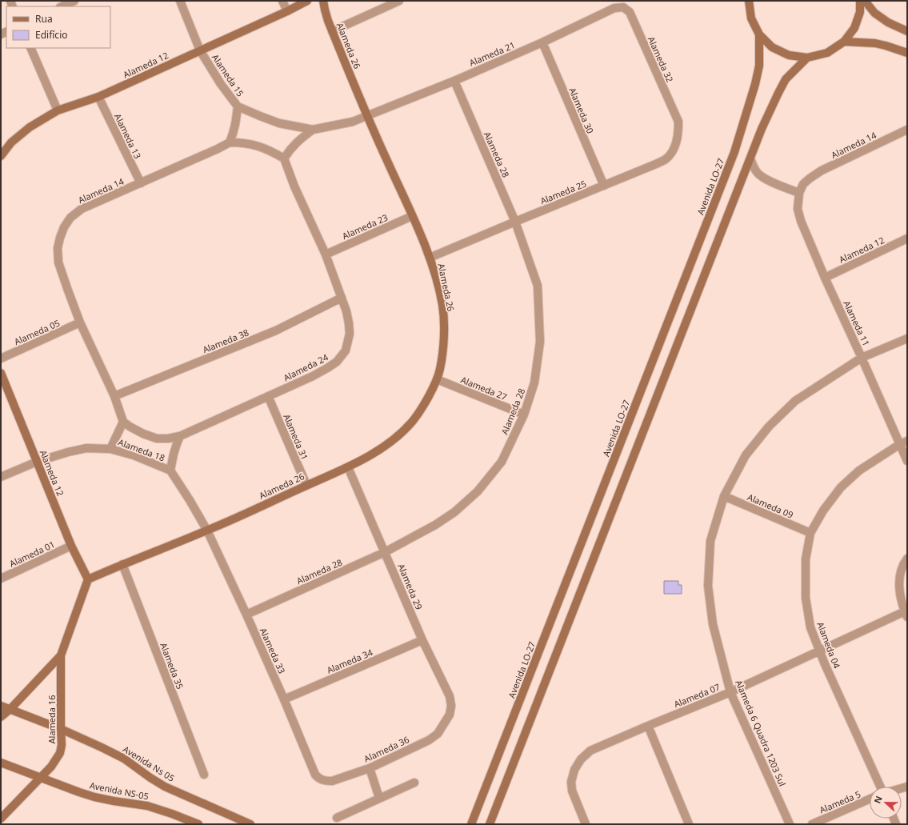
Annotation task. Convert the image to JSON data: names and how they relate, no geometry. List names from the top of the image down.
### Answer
{
  "streets": {
    "street": [
      "Alameda 26",
      "Alameda 21",
      "Alameda 32",
      "Alameda 12",
      "Alameda 15",
      "Alameda 30",
      "Alameda 13",
      "Alameda 14",
      "Alameda 28",
      "Avenida LO-27",
      "Alameda 25",
      "Alameda 23",
      "Alameda 11",
      "Alameda 05",
      "Alameda 38",
      "Alameda 24",
      "Alameda 27",
      "Alameda 31",
      "Alameda 18",
      "Alameda 09",
      "Alameda 01",
      "Alameda 29",
      "Alameda 04",
      "Alameda 33",
      "Alameda 34",
      "Alameda 35",
      "Alameda 07",
      "Alameda 16",
      "Alameda 6 Quadra 1203 Sul",
      "Alameda 36",
      "Avenida Ns 05",
      "Avenida NS-05",
      "Alameda 5"
    ]
  },
  "crossings": [
    ["Alameda 26", "Alameda 21"],
    ["Alameda 26", "Alameda 12"],
    ["Alameda 26", "Alameda 15"],
    ["Alameda 26", "Alameda 25"],
    ["Alameda 26", "Alameda 23"],
    ["Alameda 26", "Alameda 27"],
    ["Alameda 26", "Alameda 31"],
    ["Alameda 26", "Alameda 18"],
    ["Alameda 26", "Alameda 29"],
    ["Alameda 26", "Alameda 33"],
    ["Alameda 26", "Alameda 35"],
    ["Alameda 26", "Alameda 16"],
    ["Alameda 21", "Alameda 32"],
    ["Alameda 21", "Alameda 15"],
    ["Alameda 21", "Alameda 30"],
    ["Alameda 21", "Alameda 28"],
    ["Alameda 32", "Alameda 25"],
    ["Alameda 12", "Alameda 15"],
    ["Alameda 12", "Alameda 13"],
    ["Alameda 12", "Alameda 11"],
    ["Alameda 12", "Alameda 18"],
    ["Alameda 12", "Alameda 01"],
    ["Alameda 12", "Alameda 16"],
    ["Alameda 30", "Alameda 25"],
    ["Alameda 13", "Alameda 14"],
    ["Alameda 14", "Alameda 11"],
    ["Alameda 14", "Alameda 05"],
    ["Alameda 14", "Alameda 38"],
    ["Alameda 14", "Alameda 24"],
    ["Alameda 28", "Alameda 25"],
    ["Alameda 28", "Alameda 27"],
    ["Alameda 28", "Alameda 29"],
    ["Alameda 28", "Alameda 33"],
    ["Alameda 23", "Alameda 24"],
    ["Alameda 11", "Alameda 04"],
    ["Alameda 11", "Alameda 6 Quadra 1203 Sul"],
    ["Alameda 38", "Alameda 24"],
    ["Alameda 24", "Alameda 31"],
    ["Alameda 18", "Alameda 33"],
    ["Alameda 09", "Alameda 04"],
    ["Alameda 09", "Alameda 6 Quadra 1203 Sul"],
    ["Alameda 29", "Alameda 34"],
    ["Alameda 29", "Alameda 36"],
    ["Alameda 04", "Alameda 07"],
    ["Alameda 33", "Alameda 34"],
    ["Alameda 33", "Alameda 36"],
    ["Alameda 07", "Alameda 6 Quadra 1203 Sul"],
    ["Alameda 16", "Avenida Ns 05"],
    ["Alameda 16", "Avenida NS-05"]
  ],
  "legend": ["Rua", "Edifício"],
  "north": "left"
}
